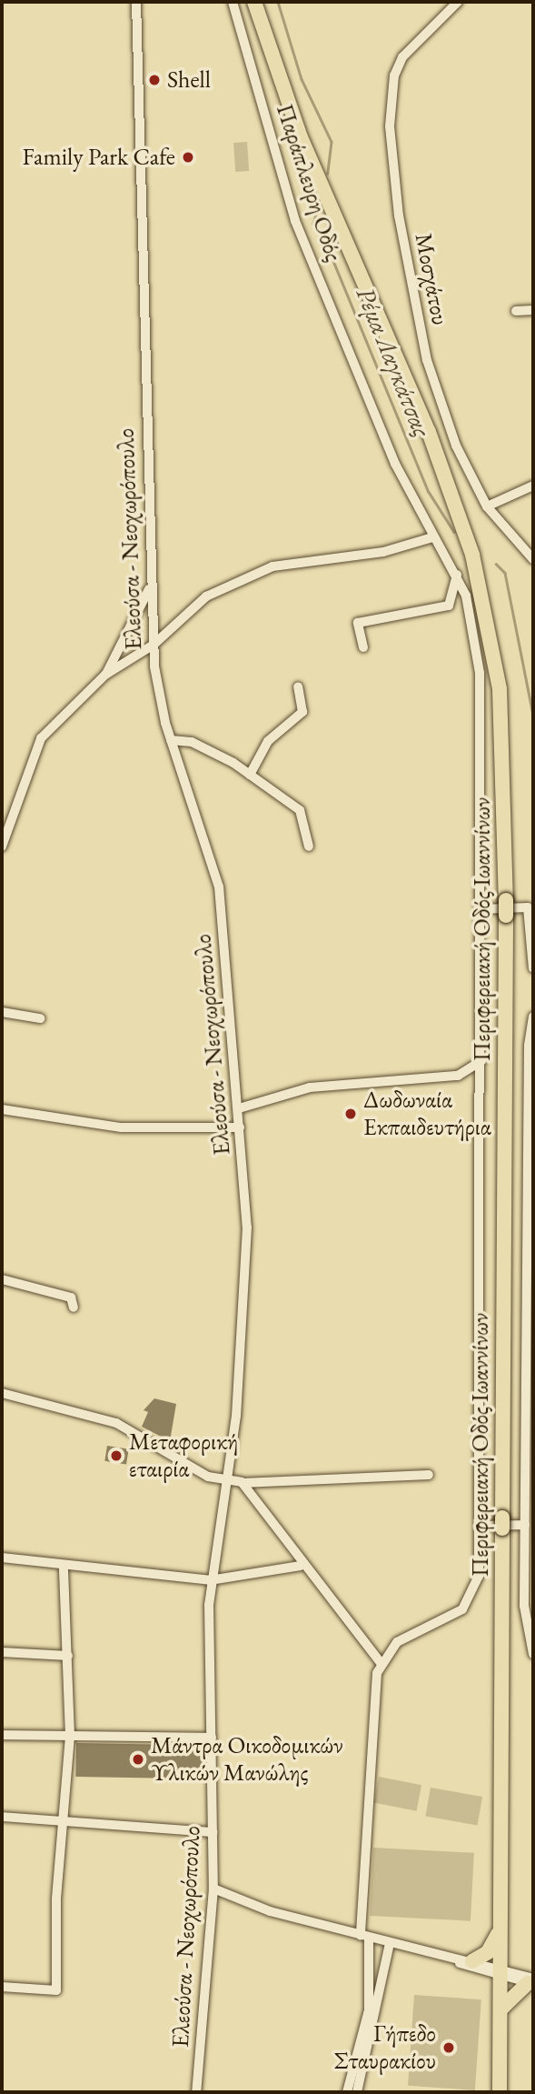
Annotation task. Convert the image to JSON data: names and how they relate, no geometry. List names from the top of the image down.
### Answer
{
  "streets": {
    "highway": ["Περιφερειακή Οδός Ιωαννίνων"],
    "street": ["Παράπλευρη Οδός", "Μοσχάτου", "Ελεούσα - Νεοχωρόπουλο"]
  },
  "water": ["Ρέμα Λαγκάτσας"],
  "places": [
    "Shell",
    "Family Park Cafe",
    "Δωδωναία Εκπαιδευτήρια",
    "Μεταφορική εταιρία",
    "Μάντρα Οικοδομικών Υλικών Μανώλης",
    "Γήπεδο Σταυρακίου"
  ]
}
